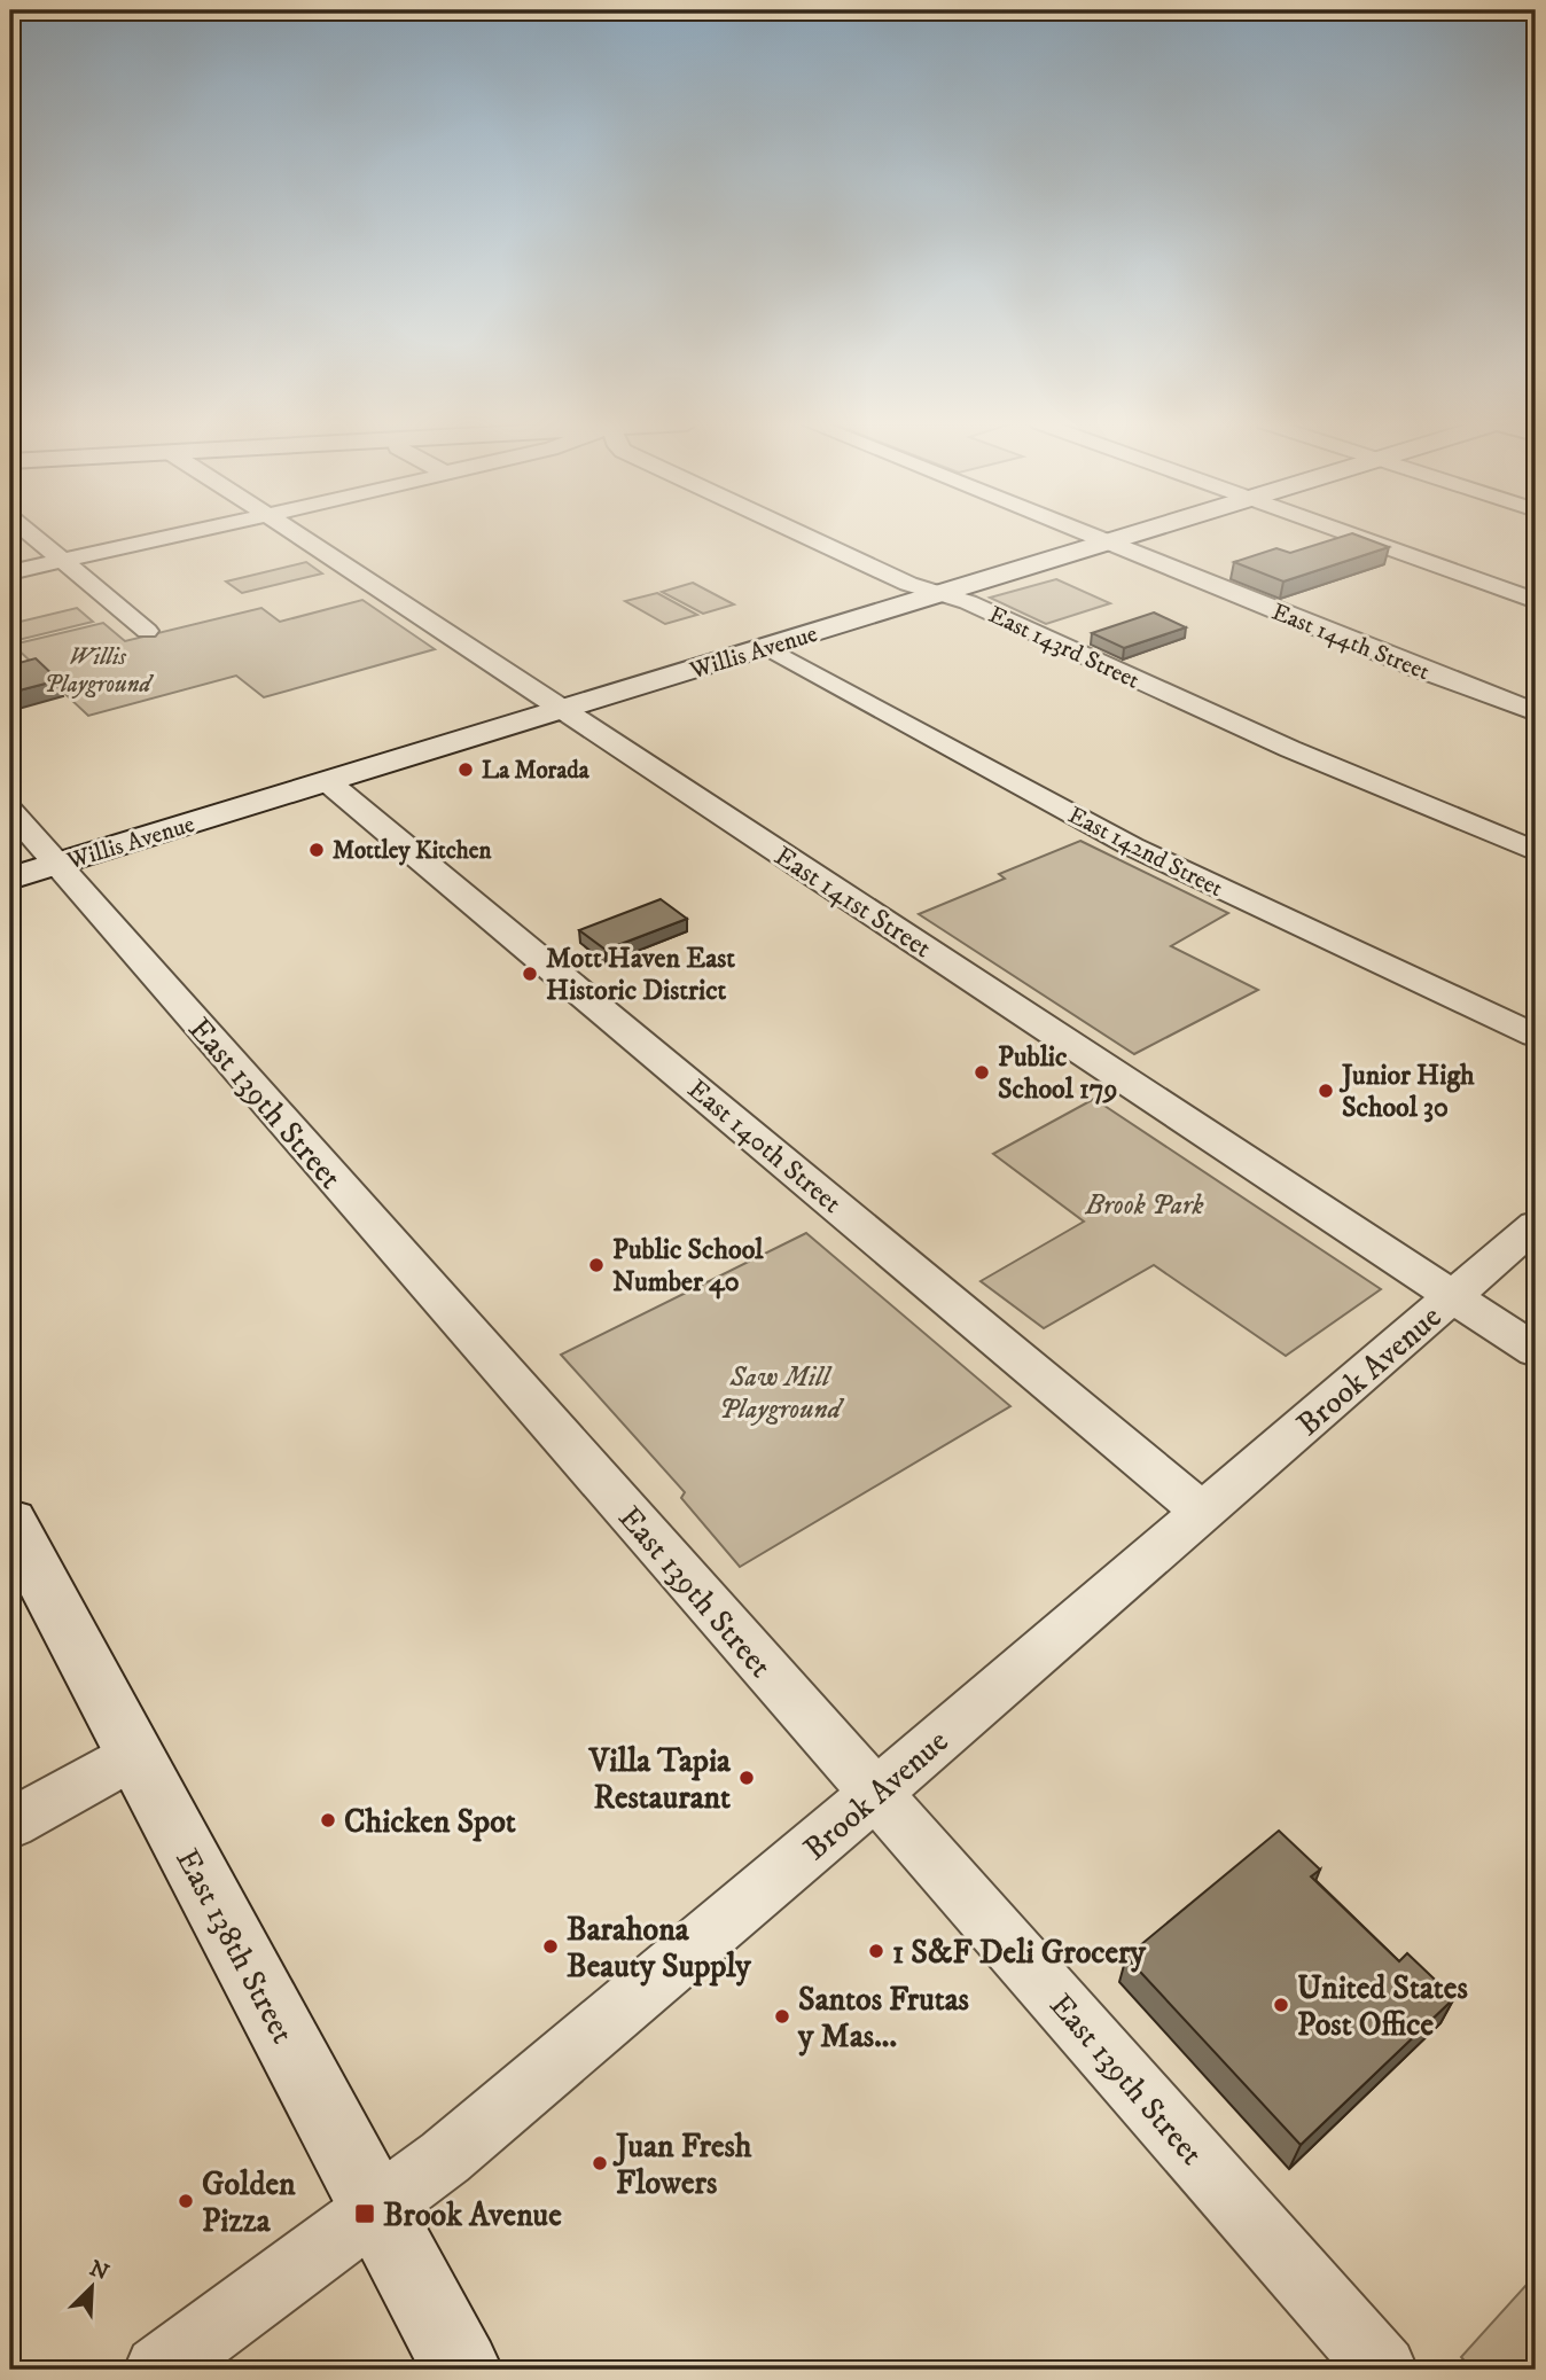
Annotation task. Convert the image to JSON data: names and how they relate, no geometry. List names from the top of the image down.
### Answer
{
  "streets": {
    "main road": ["Willis Avenue", "East 138th Street"],
    "street": [
      "East 144th Street",
      "East 143rd Street",
      "East 142nd Street",
      "East 141st Street",
      "East 139th Street",
      "East 140th Street",
      "Brook Avenue"
    ]
  },
  "crossings": [
    ["East 144th Street", "Willis Avenue"],
    ["East 143rd Street", "Willis Avenue"],
    ["Willis Avenue", "East 142nd Street"],
    ["Willis Avenue", "East 141st Street"],
    ["Willis Avenue", "East 139th Street"],
    ["Willis Avenue", "East 140th Street"],
    ["East 141st Street", "Brook Avenue"],
    ["East 139th Street", "Brook Avenue"],
    ["East 140th Street", "Brook Avenue"],
    ["Brook Avenue", "East 138th Street"]
  ],
  "parks": ["Willis Playground", "Brook Park", "Saw Mill Playground"],
  "places": {
    "other": [
      "La Morada",
      "Mottley Kitchen",
      "Mott Haven East Historic District",
      "Public School 179",
      "Junior High School 30",
      "Public School Number 40",
      "Villa Tapia Restaurant",
      "Chicken Spot",
      "Barahona Beauty Supply",
      "1 S&F Deli Grocery",
      "United States Post Office",
      "Santos Frutas y Mas...",
      "Juan Fresh Flowers",
      "Golden Pizza"
    ],
    "transit": ["Brook Avenue"]
  },
  "north": "top right"
}
